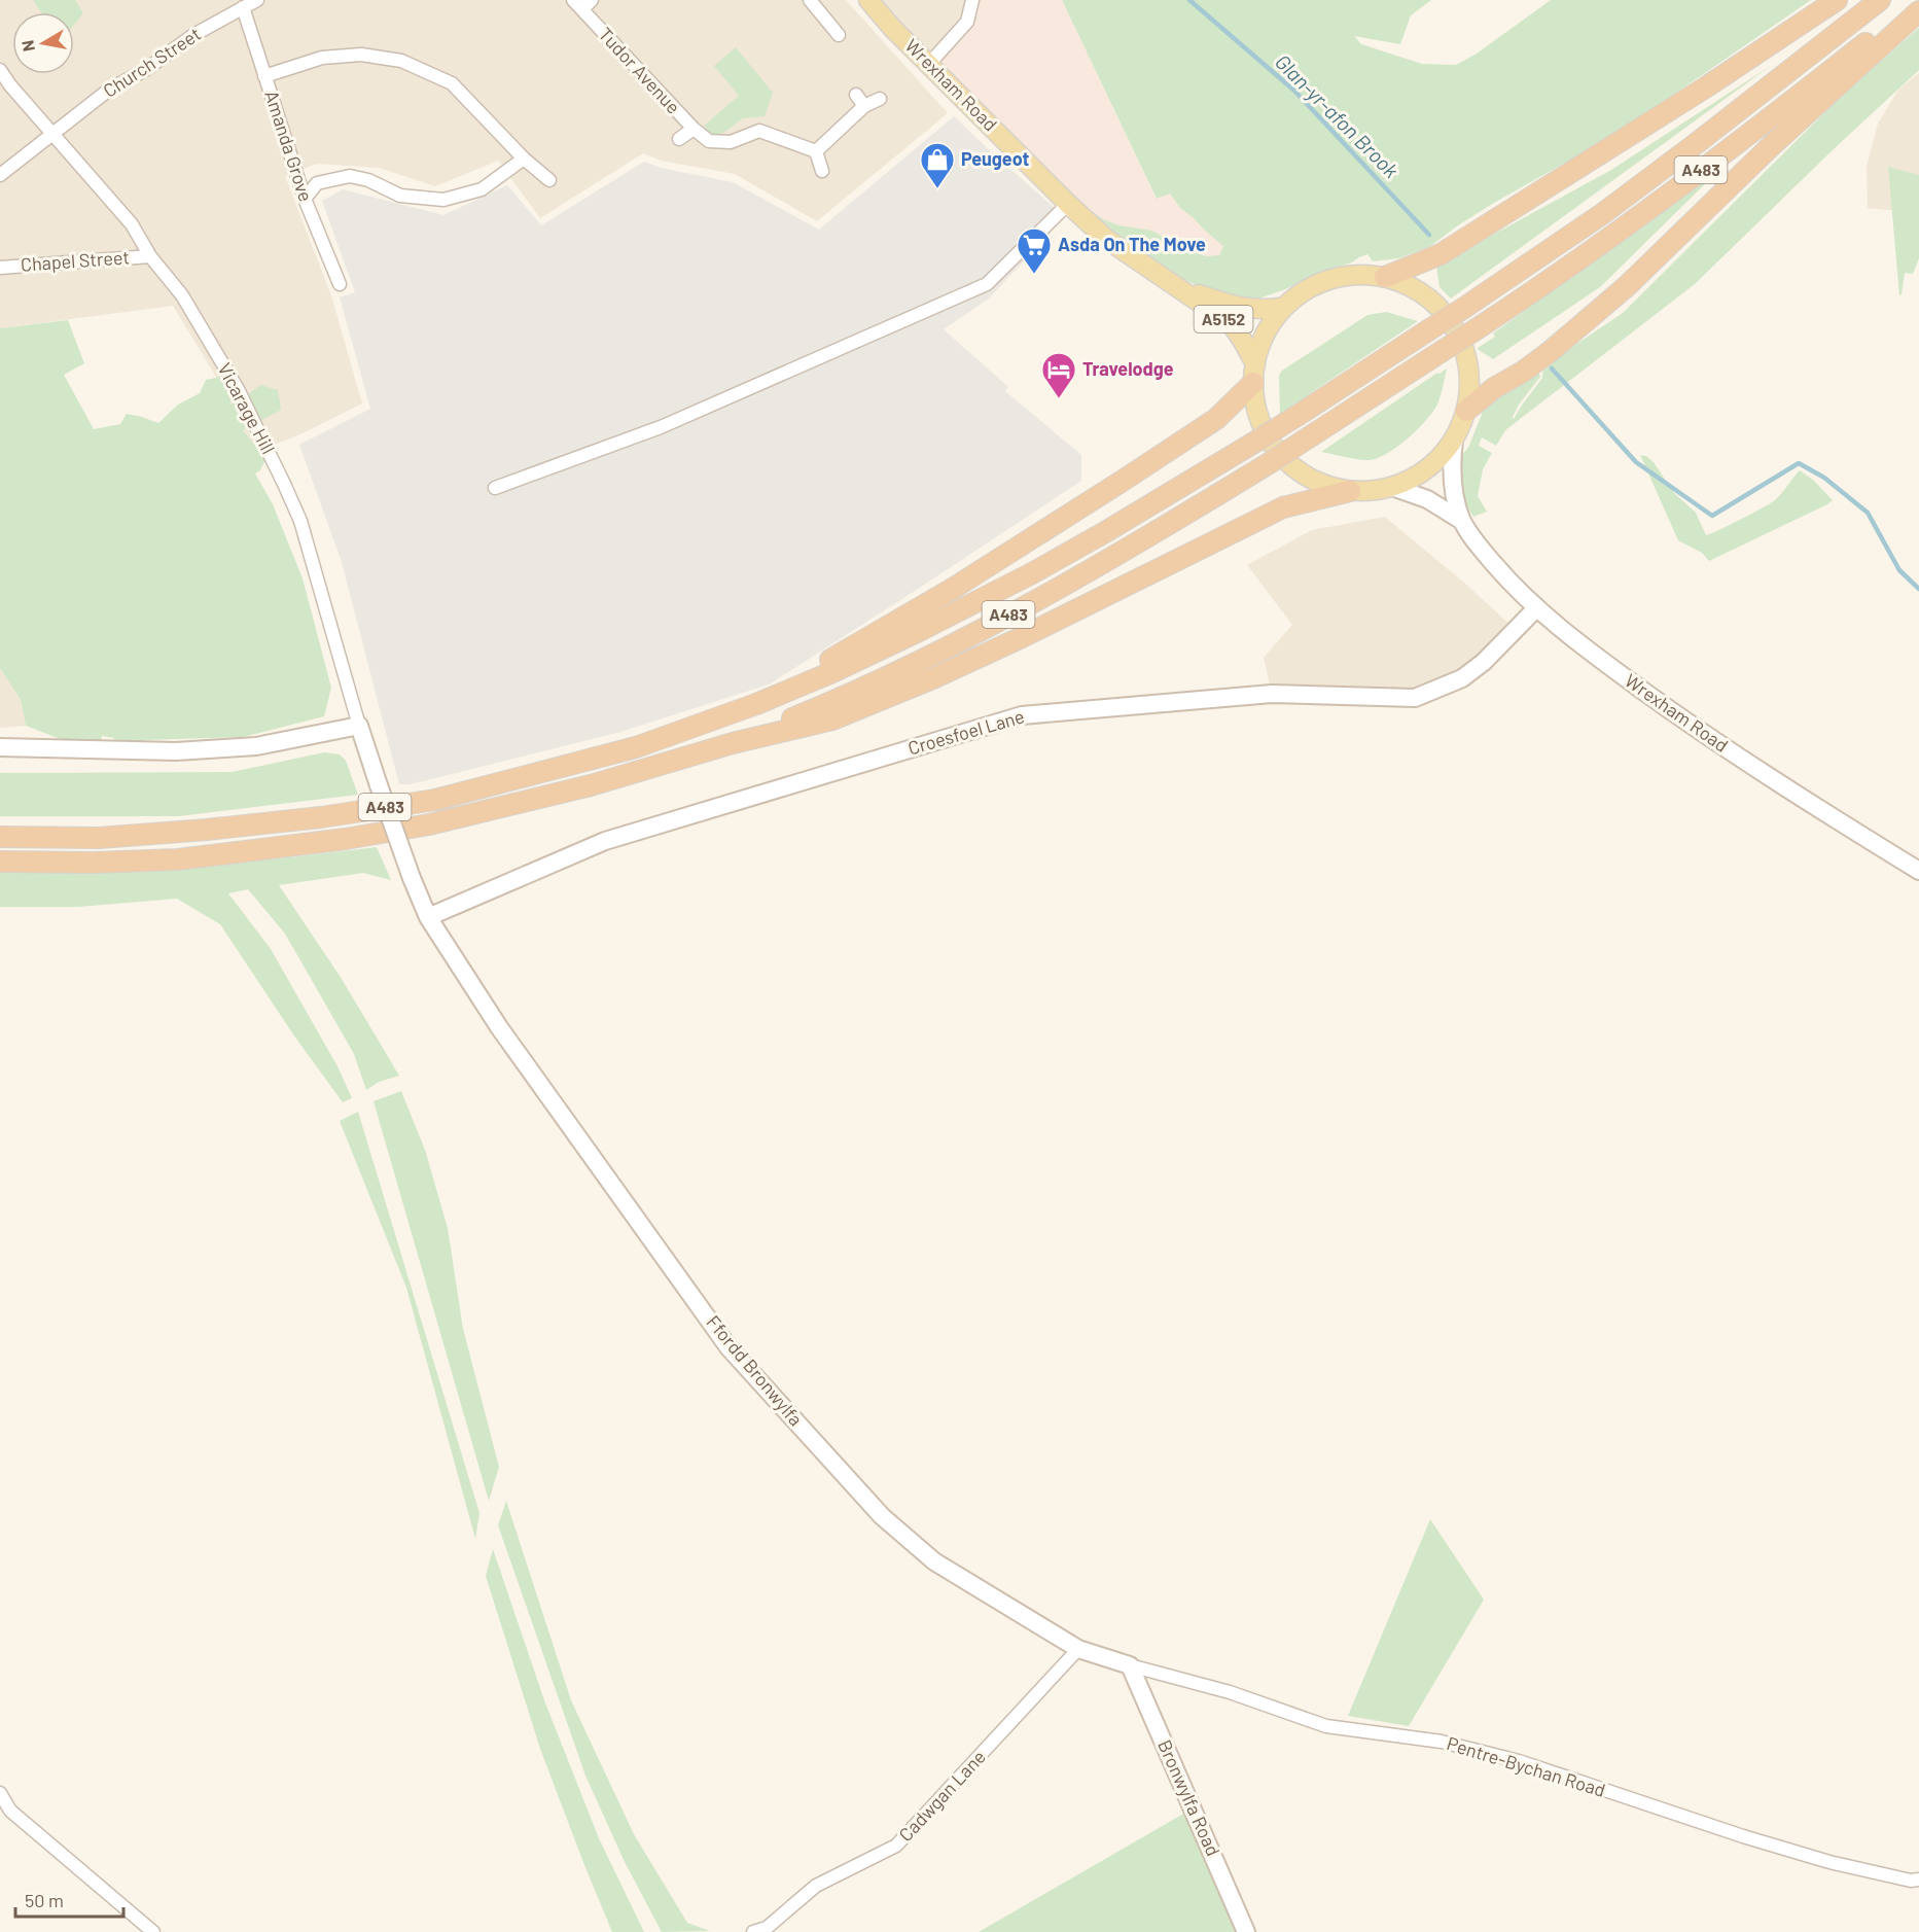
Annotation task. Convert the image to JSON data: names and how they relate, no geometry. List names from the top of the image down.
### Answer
{
  "streets": {
    "highway": ["A483"],
    "main road": [
      "Wrexham Road",
      "A5152",
      "Croesfoel Lane",
      "Ffordd Bronwylfa",
      "Bronwylfa Road"
    ],
    "street": [
      "Church Street",
      "Tudor Avenue",
      "Amanda Grove",
      "Chapel Street",
      "Vicarage Hill",
      "Pentre-Bychan Road",
      "Cadwgan Lane"
    ]
  },
  "crossings": [
    ["Church Street", "Amanda Grove"],
    ["Church Street", "Vicarage Hill"],
    ["Wrexham Road", "Croesfoel Lane"],
    ["Chapel Street", "Vicarage Hill"],
    ["Croesfoel Lane", "Ffordd Bronwylfa"],
    ["Ffordd Bronwylfa", "Pentre-Bychan Road"],
    ["Ffordd Bronwylfa", "Cadwgan Lane"],
    ["Ffordd Bronwylfa", "Bronwylfa Road"],
    ["Pentre-Bychan Road", "Bronwylfa Road"]
  ],
  "water": ["Glan-yr-afon Brook"],
  "places": {
    "shop": ["Peugeot"],
    "supermarket": ["Asda On The Move"],
    "hotel": ["Travelodge"]
  },
  "scale_bar": "50 m",
  "north": "left"
}
